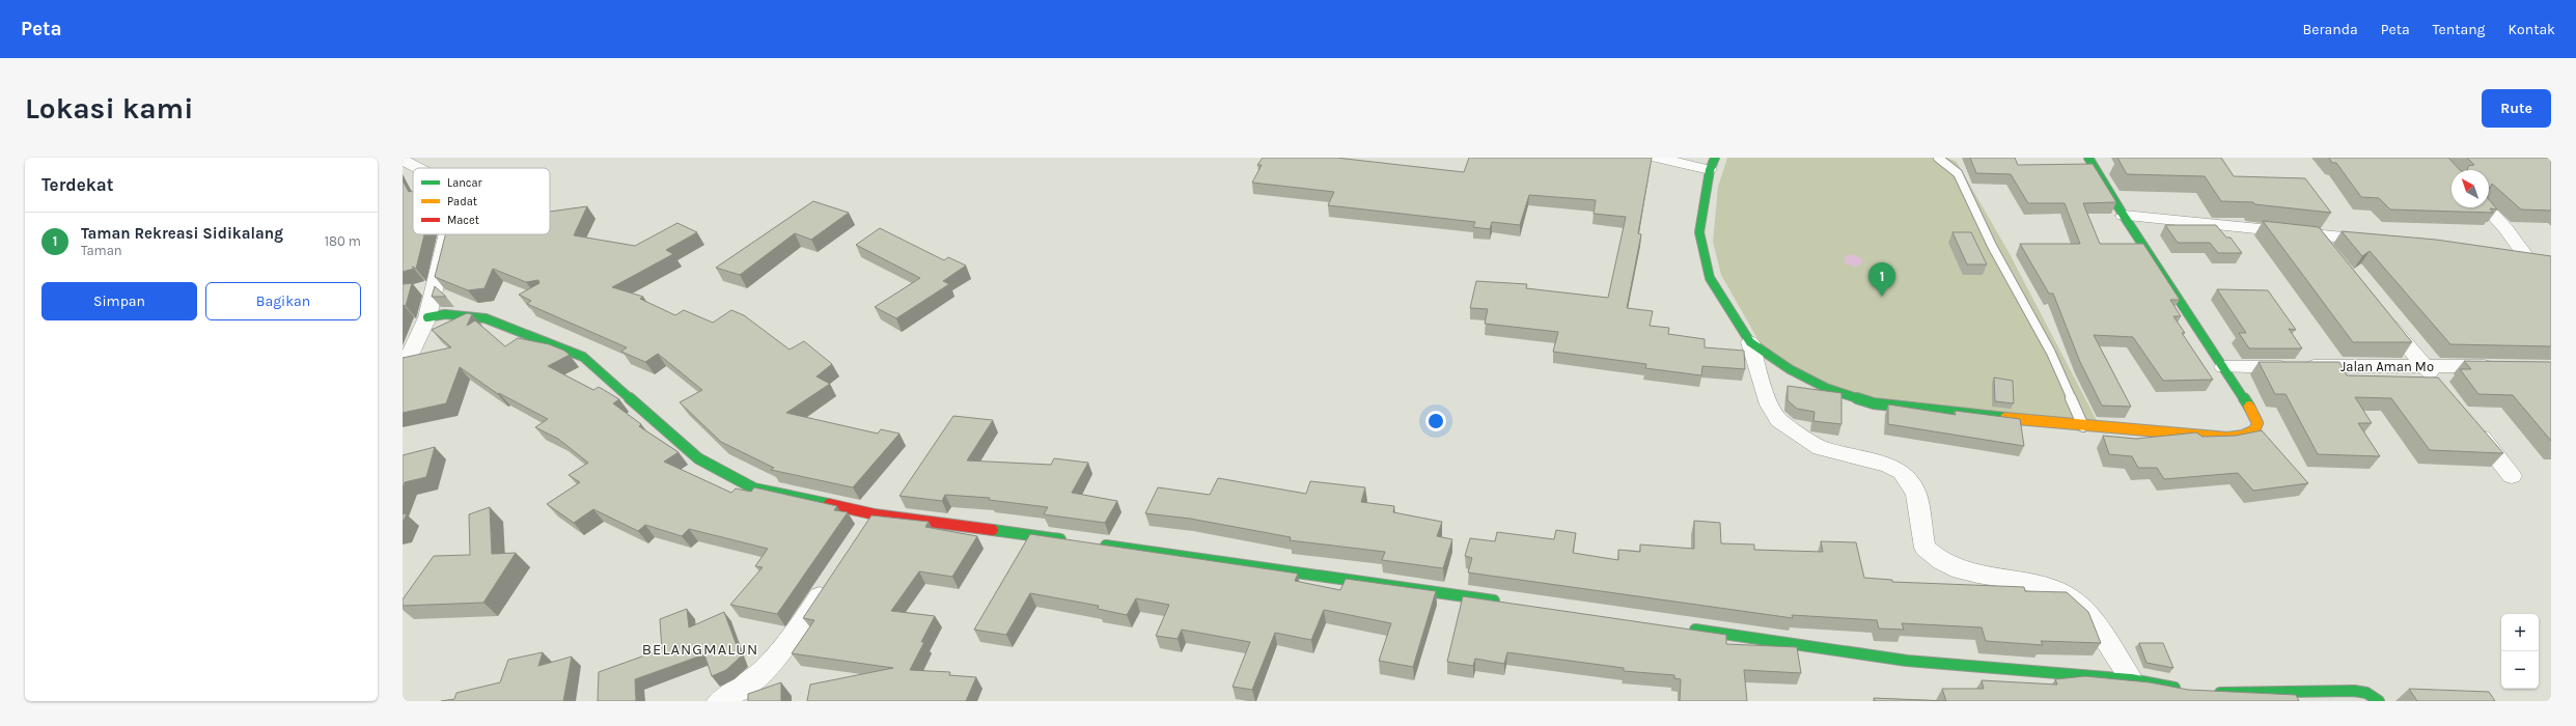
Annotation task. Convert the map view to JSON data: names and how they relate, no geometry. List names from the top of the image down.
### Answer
{
  "streets": {
    "street": ["Jalan Aman Mo"]
  },
  "districts": ["BELANGMALUN"],
  "legend": ["Lancar", "Padat", "Macet"],
  "north": "top left",
  "page": {
    "header": "Peta",
    "nav": [
      "Beranda",
      "Peta",
      "Tentang",
      "Kontak"
    ],
    "buttons": [
      "Rute",
      ["Simpan", "Bagikan"]
    ],
    "title": "Lokasi kami",
    "heading": "Terdekat",
    "list": [
      {
        "mark": "1",
        "name": "Taman Rekreasi Sidikalang",
        "note": "Taman",
        "value": "180 m"
      }
    ],
    "pins": "1",
    "map_buttons": ["+", "−"]
  }
}
